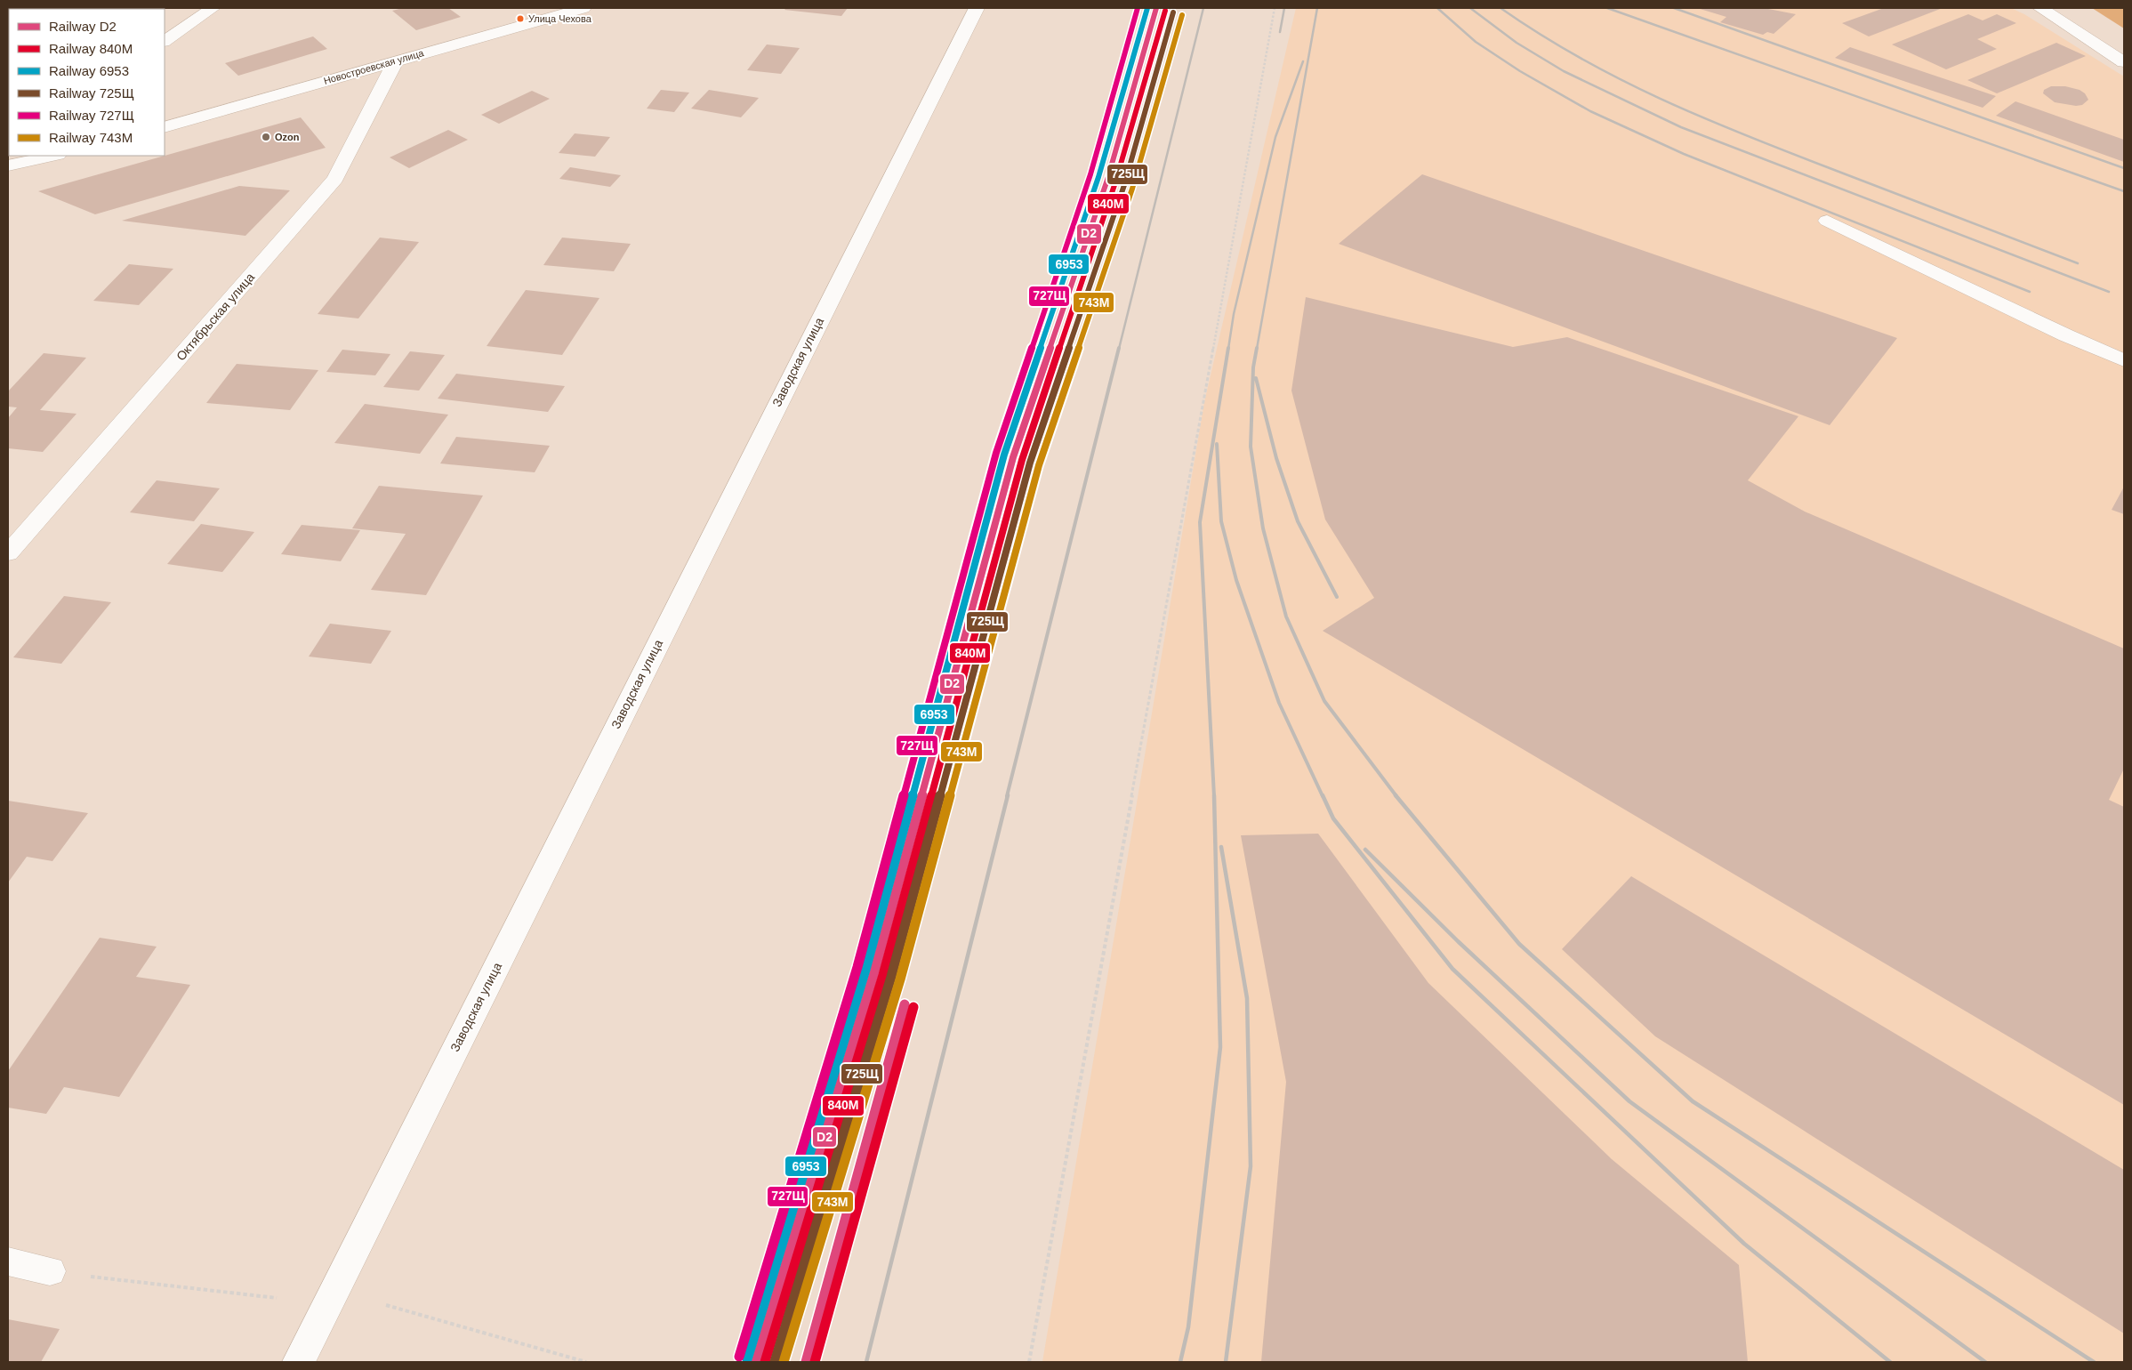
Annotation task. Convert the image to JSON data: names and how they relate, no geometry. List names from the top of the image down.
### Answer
{
  "streets": {
    "street": ["Новостроевская улица", "Октябрьская улица", "Заводская улица"]
  },
  "crossings": [
    ["Новостроевская улица", "Октябрьская улица"]
  ],
  "places": ["Улица Чехова", "Ozon"],
  "lines": [
    "rail line D2",
    "rail line 6953",
    "rail line 727Щ",
    "rail line 840М",
    "rail line 725Щ",
    "rail line 743М"
  ],
  "legend": [
    "Railway D2",
    "Railway 840М",
    "Railway 6953",
    "Railway 725Щ",
    "Railway 727Щ",
    "Railway 743М"
  ]
}
